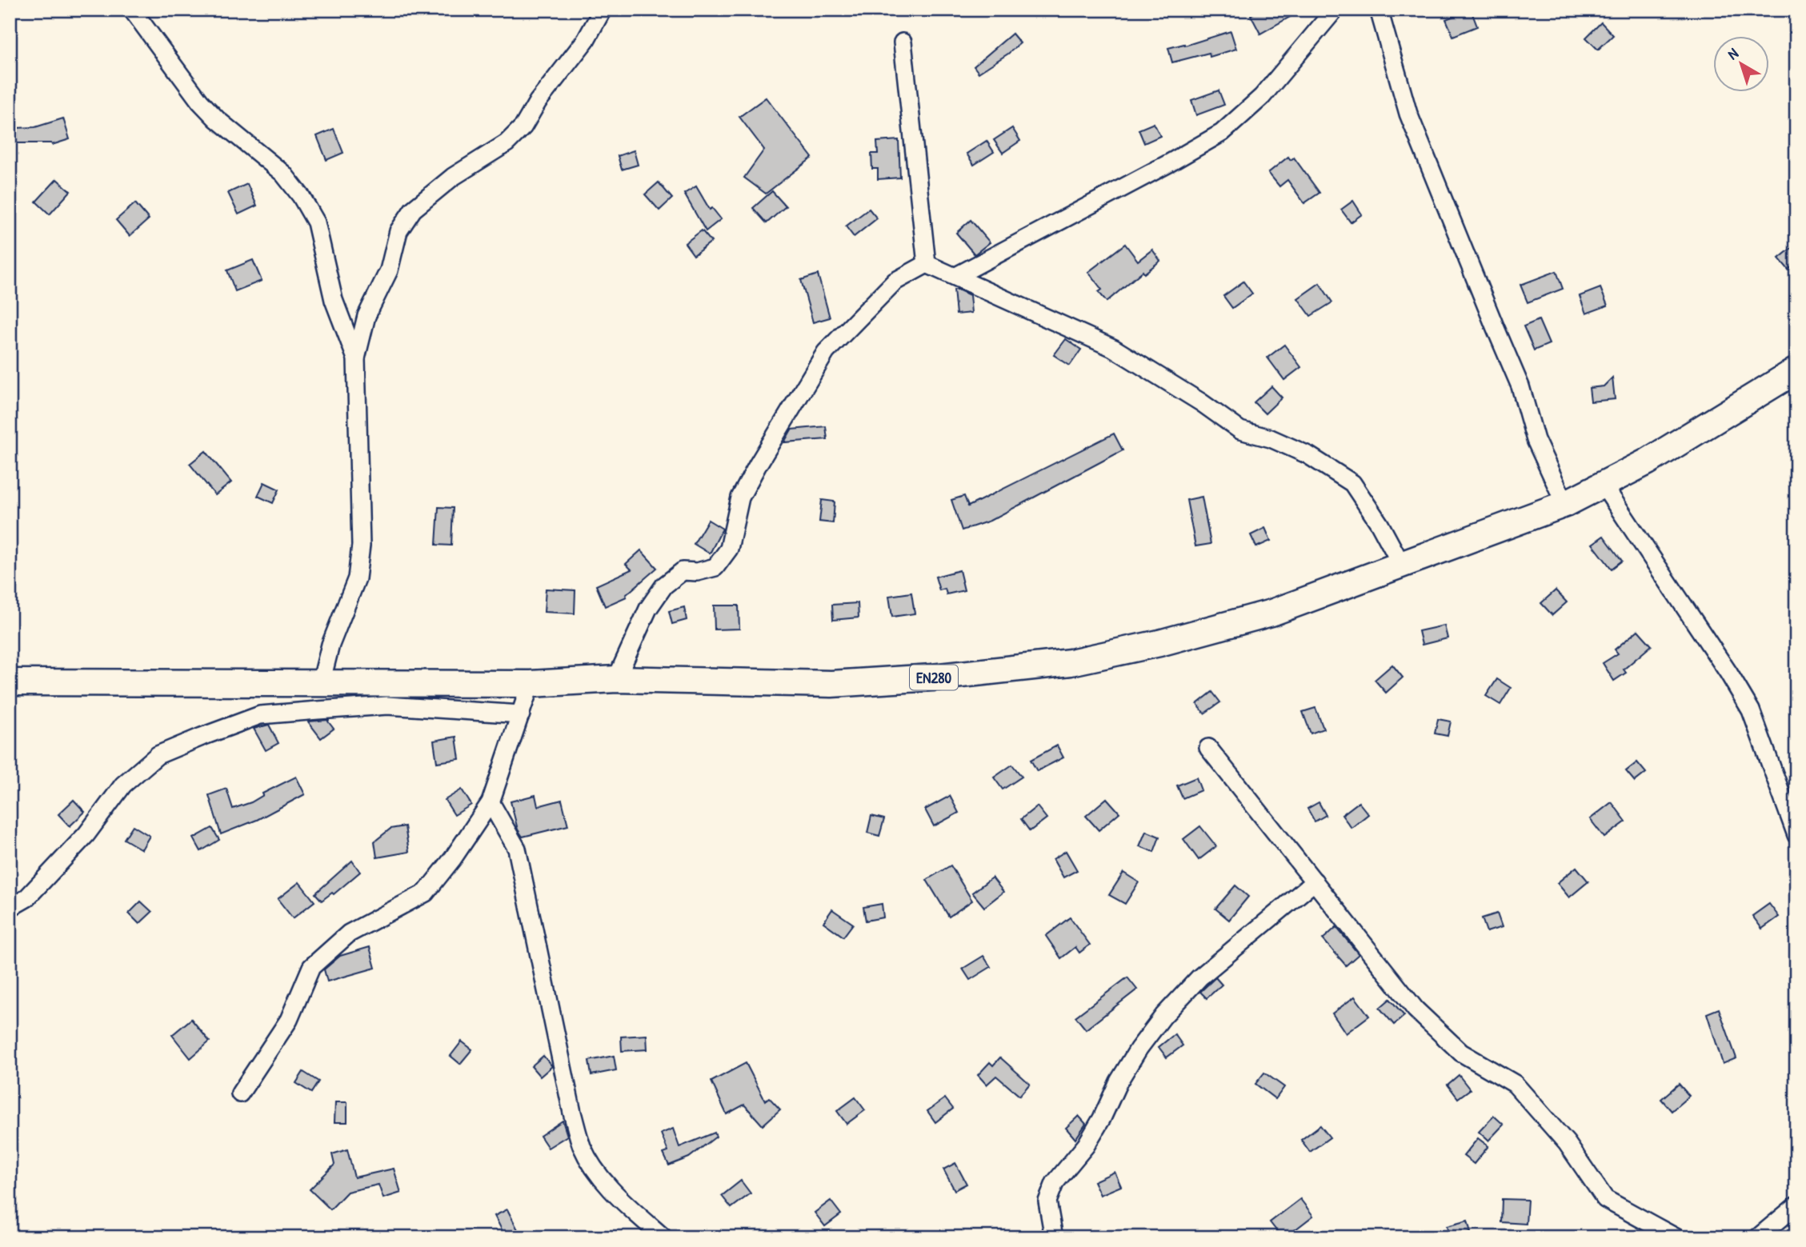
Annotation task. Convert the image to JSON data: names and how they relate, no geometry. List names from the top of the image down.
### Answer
{
  "streets": {
    "main road": ["EN280"]
  },
  "north": "top left"
}
